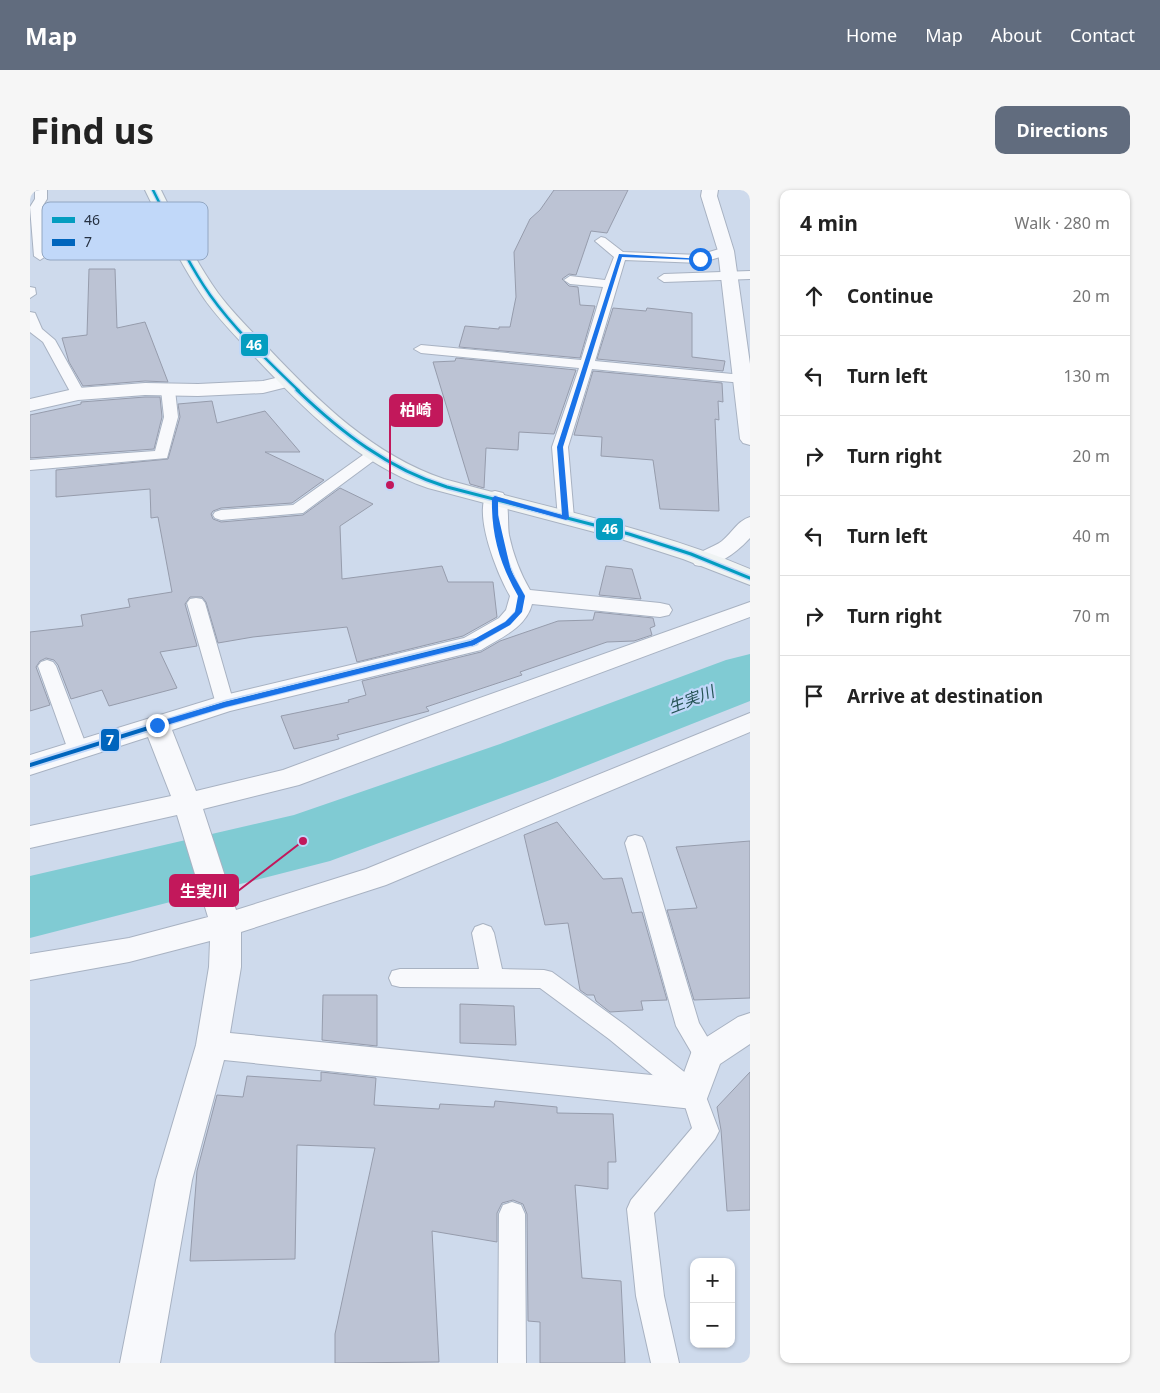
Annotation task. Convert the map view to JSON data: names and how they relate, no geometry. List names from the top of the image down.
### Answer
{
  "water": ["生実川"],
  "places": ["柏崎", "生実川"],
  "lines": ["transit line 46", "transit line 7"],
  "legend": ["46", "7"],
  "page": {
    "header": "Map",
    "nav": [
      "Home",
      "Map",
      "About",
      "Contact"
    ],
    "buttons": "Directions",
    "title": "Find us",
    "heading": ["4 min", "Walk · 280 m"],
    "list": [
      ["Continue", "20 m"],
      ["Turn left", "130 m"],
      ["Turn right", "20 m"],
      ["Turn left", "40 m"],
      ["Turn right", "70 m"],
      "Arrive at destination"
    ],
    "map_buttons": ["+", "−"]
  }
}
